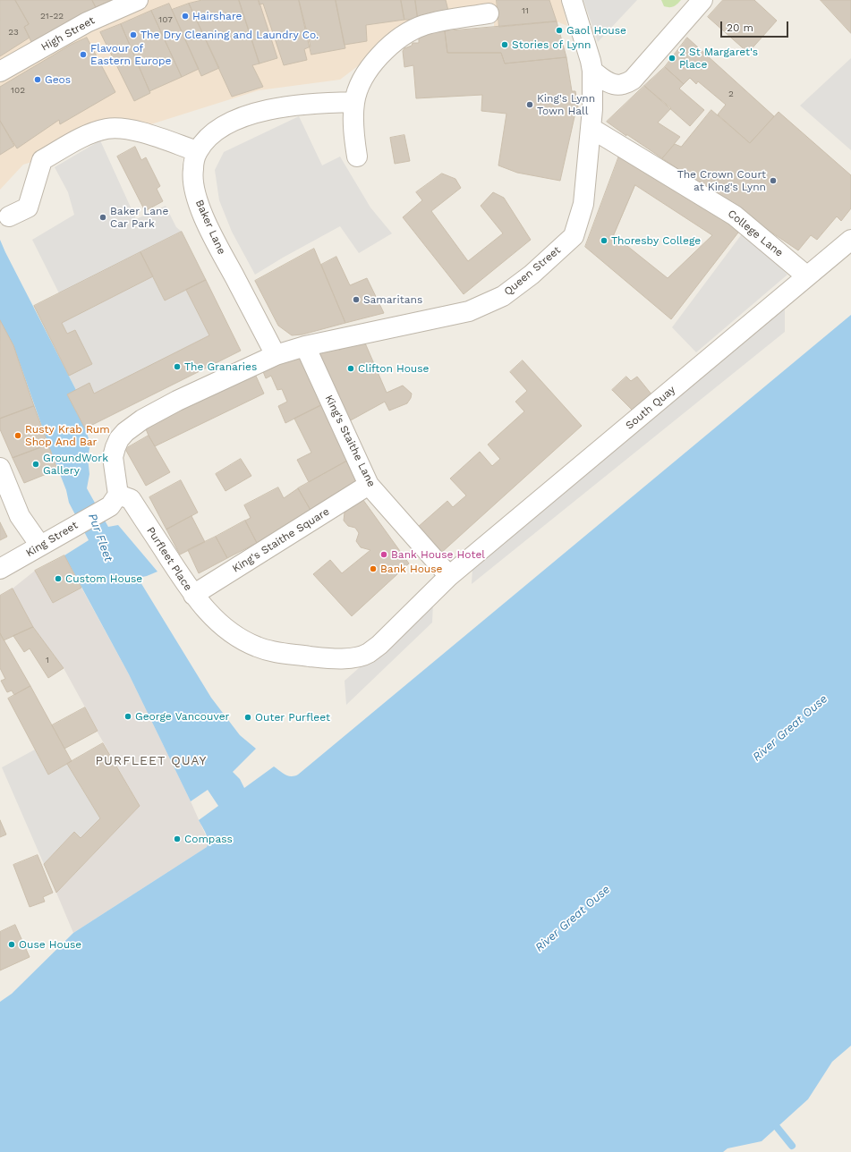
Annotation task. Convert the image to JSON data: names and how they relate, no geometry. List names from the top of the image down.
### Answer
{
  "streets": {
    "street": [
      "High Street",
      "Baker Lane",
      "College Lane",
      "Queen Street",
      "South Quay",
      "King's Staithe Lane",
      "King Street",
      "King's Staithe Square",
      "Purfleet Place"
    ]
  },
  "crossings": [
    ["College Lane", "Queen Street"],
    ["College Lane", "South Quay"],
    ["Queen Street", "King's Staithe Lane"],
    ["South Quay", "King's Staithe Lane"],
    ["South Quay", "Purfleet Place"],
    ["King's Staithe Lane", "King's Staithe Square"],
    ["King's Staithe Lane", "Purfleet Place"],
    ["King Street", "Purfleet Place"],
    ["King's Staithe Square", "Purfleet Place"]
  ],
  "districts": ["PURFLEET QUAY"],
  "water": ["Pur Fleet", "River Great Ouse"],
  "places": [
    "Hairshare",
    "Gaol House",
    "The Dry Cleaning and Laundry Co.",
    "Stories of Lynn",
    "Flavour of Eastern Europe",
    "2 St Margaret's Place",
    "Geos",
    "King's Lynn Town Hall",
    "The Crown Court at King's Lynn",
    "Baker Lane Car Park",
    "Thoresby College",
    "Samaritans",
    "The Granaries",
    "Clifton House",
    "Rusty Krab Rum Shop And Bar",
    "GroundWork Gallery",
    "Bank House Hotel",
    "Bank House",
    "Custom House",
    "George Vancouver",
    "Outer Purfleet",
    "Compass",
    "Ouse House"
  ],
  "house_numbers": [
    "11",
    "21-22",
    "107",
    "23",
    "102",
    "2",
    "1"
  ],
  "scale_bar": "20 m"
}
